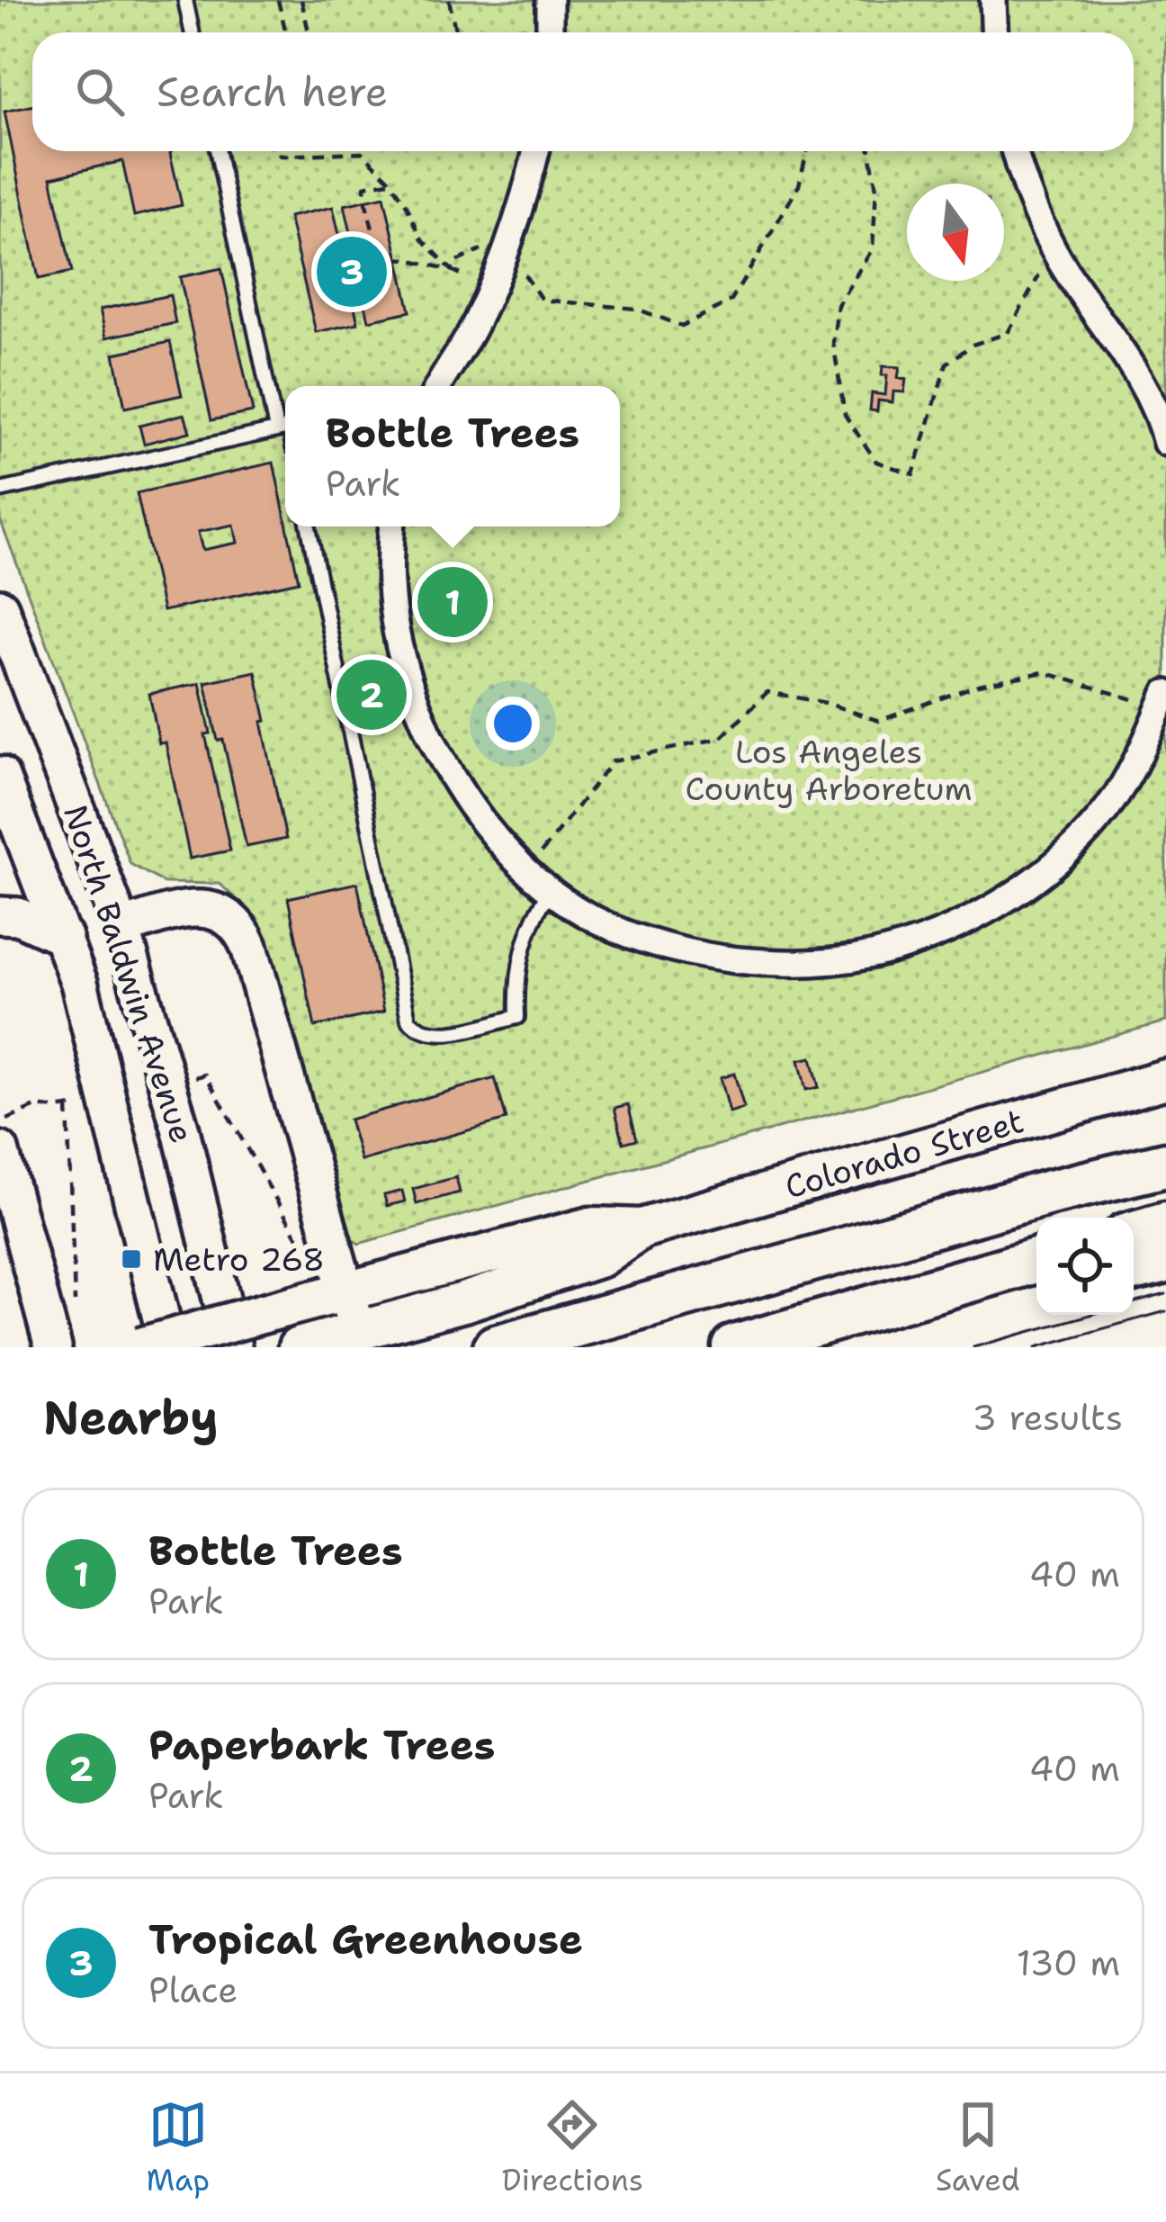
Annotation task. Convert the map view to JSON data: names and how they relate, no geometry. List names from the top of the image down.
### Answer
{
  "streets": {
    "main road": ["North Baldwin Avenue", "Colorado Street"]
  },
  "parks": ["Los Angeles County Arboretum"],
  "places": {
    "transit": ["Metro 268"]
  },
  "north": "bottom",
  "page": {
    "search": "Search here",
    "pins": ["3", "1", "2"],
    "popup": ["Bottle Trees", "Park"],
    "heading": ["Nearby", "3 results"],
    "list": [
      {
        "mark": "1",
        "name": "Bottle Trees",
        "note": "Park",
        "value": "40 m"
      },
      {
        "mark": "2",
        "name": "Paperbark Trees",
        "note": "Park",
        "value": "40 m"
      },
      {
        "mark": "3",
        "name": "Tropical Greenhouse",
        "note": "Place",
        "value": "130 m"
      }
    ],
    "nav": ["Map", "Directions", "Saved"]
  }
}
